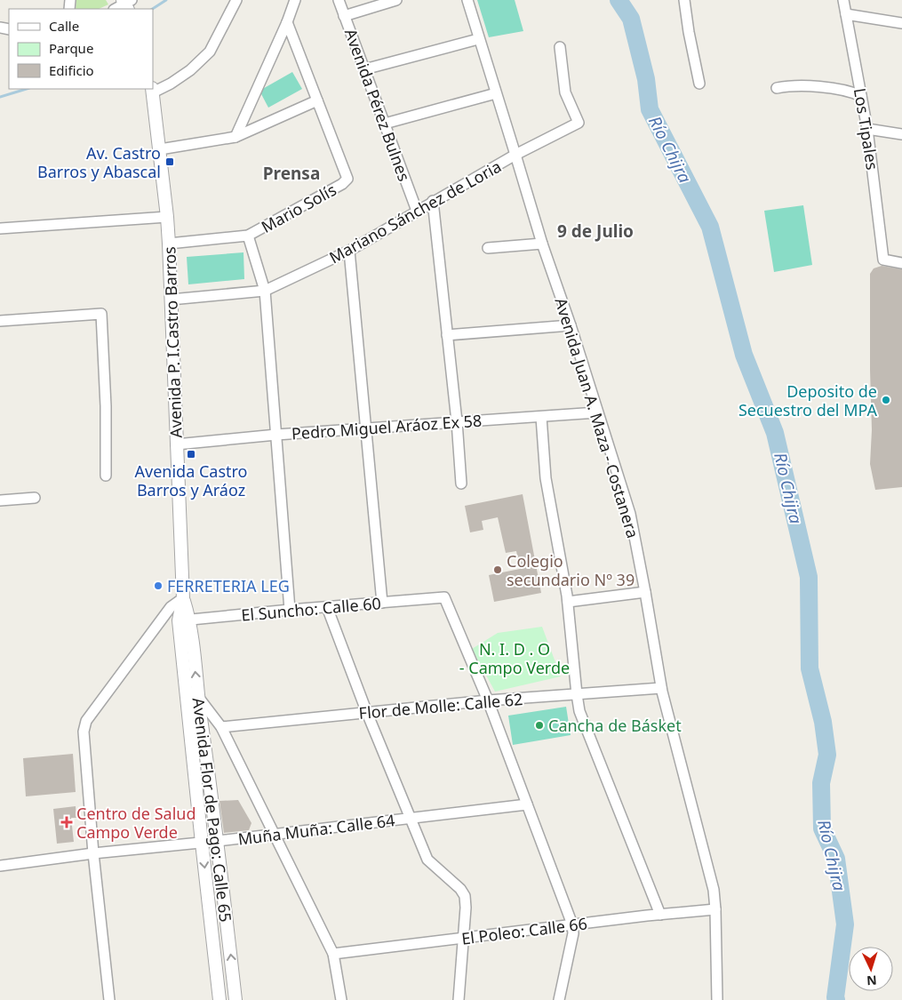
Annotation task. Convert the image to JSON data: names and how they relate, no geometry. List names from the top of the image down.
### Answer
{
  "streets": {
    "street": [
      "Avenida Pérez Bulnes",
      "Los Tipales",
      "Mario Solís",
      "Mariano Sánchez de Loria",
      "Avenida P. I.Castro Barros",
      "Avenida Juan A. Maza - Costanera",
      "Pedro Miguel Aráoz Ex 58",
      "El Suncho: Calle 60",
      "Flor de Molle: Calle 62",
      "Avenida Flor de Pago: Calle 65",
      "Muña Muña: Calle 64",
      "El Poleo: Calle 66"
    ]
  },
  "crossings": [
    ["Avenida Pérez Bulnes", "Mariano Sánchez de Loria"],
    ["Mario Solís", "Avenida P. I.Castro Barros"],
    ["Mariano Sánchez de Loria", "Avenida P. I.Castro Barros"],
    ["Mariano Sánchez de Loria", "Avenida Juan A. Maza - Costanera"],
    ["Avenida P. I.Castro Barros", "Pedro Miguel Aráoz Ex 58"],
    ["Avenida P. I.Castro Barros", "El Suncho: Calle 60"],
    ["Avenida P. I.Castro Barros", "Avenida Flor de Pago: Calle 65"],
    ["Avenida Juan A. Maza - Costanera", "Pedro Miguel Aráoz Ex 58"],
    ["Avenida Juan A. Maza - Costanera", "Flor de Molle: Calle 62"],
    ["Avenida Juan A. Maza - Costanera", "El Poleo: Calle 66"],
    ["El Suncho: Calle 60", "Flor de Molle: Calle 62"],
    ["El Suncho: Calle 60", "Avenida Flor de Pago: Calle 65"],
    ["Avenida Flor de Pago: Calle 65", "Muña Muña: Calle 64"]
  ],
  "districts": ["Prensa", "9 de Julio"],
  "water": ["Río Chijra"],
  "parks": ["N. I. D . O - Campo Verde"],
  "places": {
    "transit": ["Av. Castro Barros y Abascal", "Avenida Castro Barros y Aráoz"],
    "other": [
      "Deposito de Secuestro del MPA",
      "Colegio secundario Nº 39",
      "FERRETERIA LEG",
      "Cancha de Básket"
    ],
    "health": ["Centro de Salud Campo Verde"]
  },
  "legend": ["Calle", "Parque", "Edificio"],
  "north": "bottom"
}
